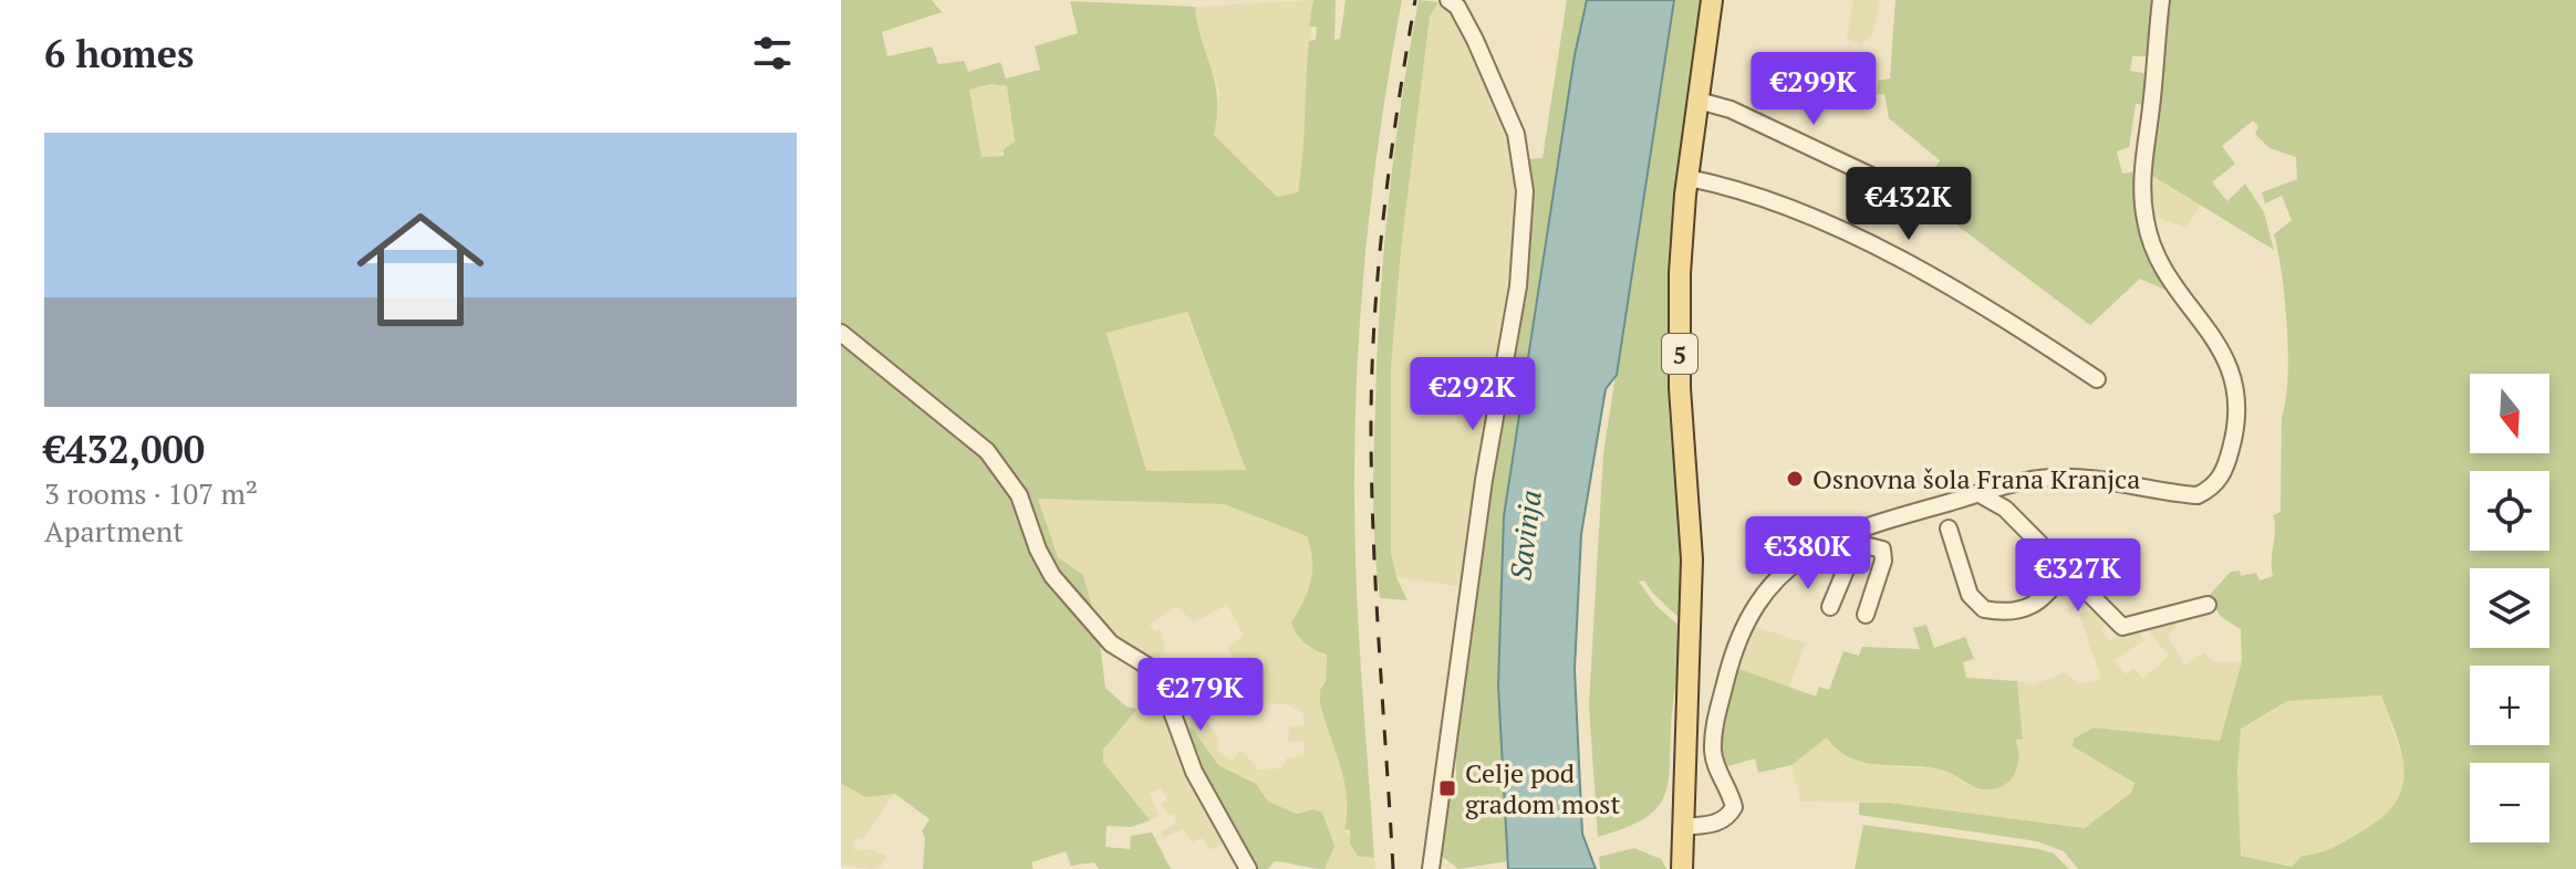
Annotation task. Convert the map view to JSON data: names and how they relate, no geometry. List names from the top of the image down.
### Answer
{
  "streets": {
    "main road": ["5"]
  },
  "water": ["Savinja"],
  "places": {
    "other": ["Osnovna šola Frana Kranjca"],
    "transit": ["Celje pod gradom most"]
  },
  "north": "bottom",
  "page": {
    "heading": "6 homes",
    "price": [
      "€299K",
      "€432K",
      "€292K",
      "€380K",
      "€327K",
      "€279K"
    ],
    "list": [
      {
        "name": "€432,000",
        "note": "3 rooms · 107 m² · Apartment"
      }
    ],
    "map_buttons": ["+", "−"]
  }
}
